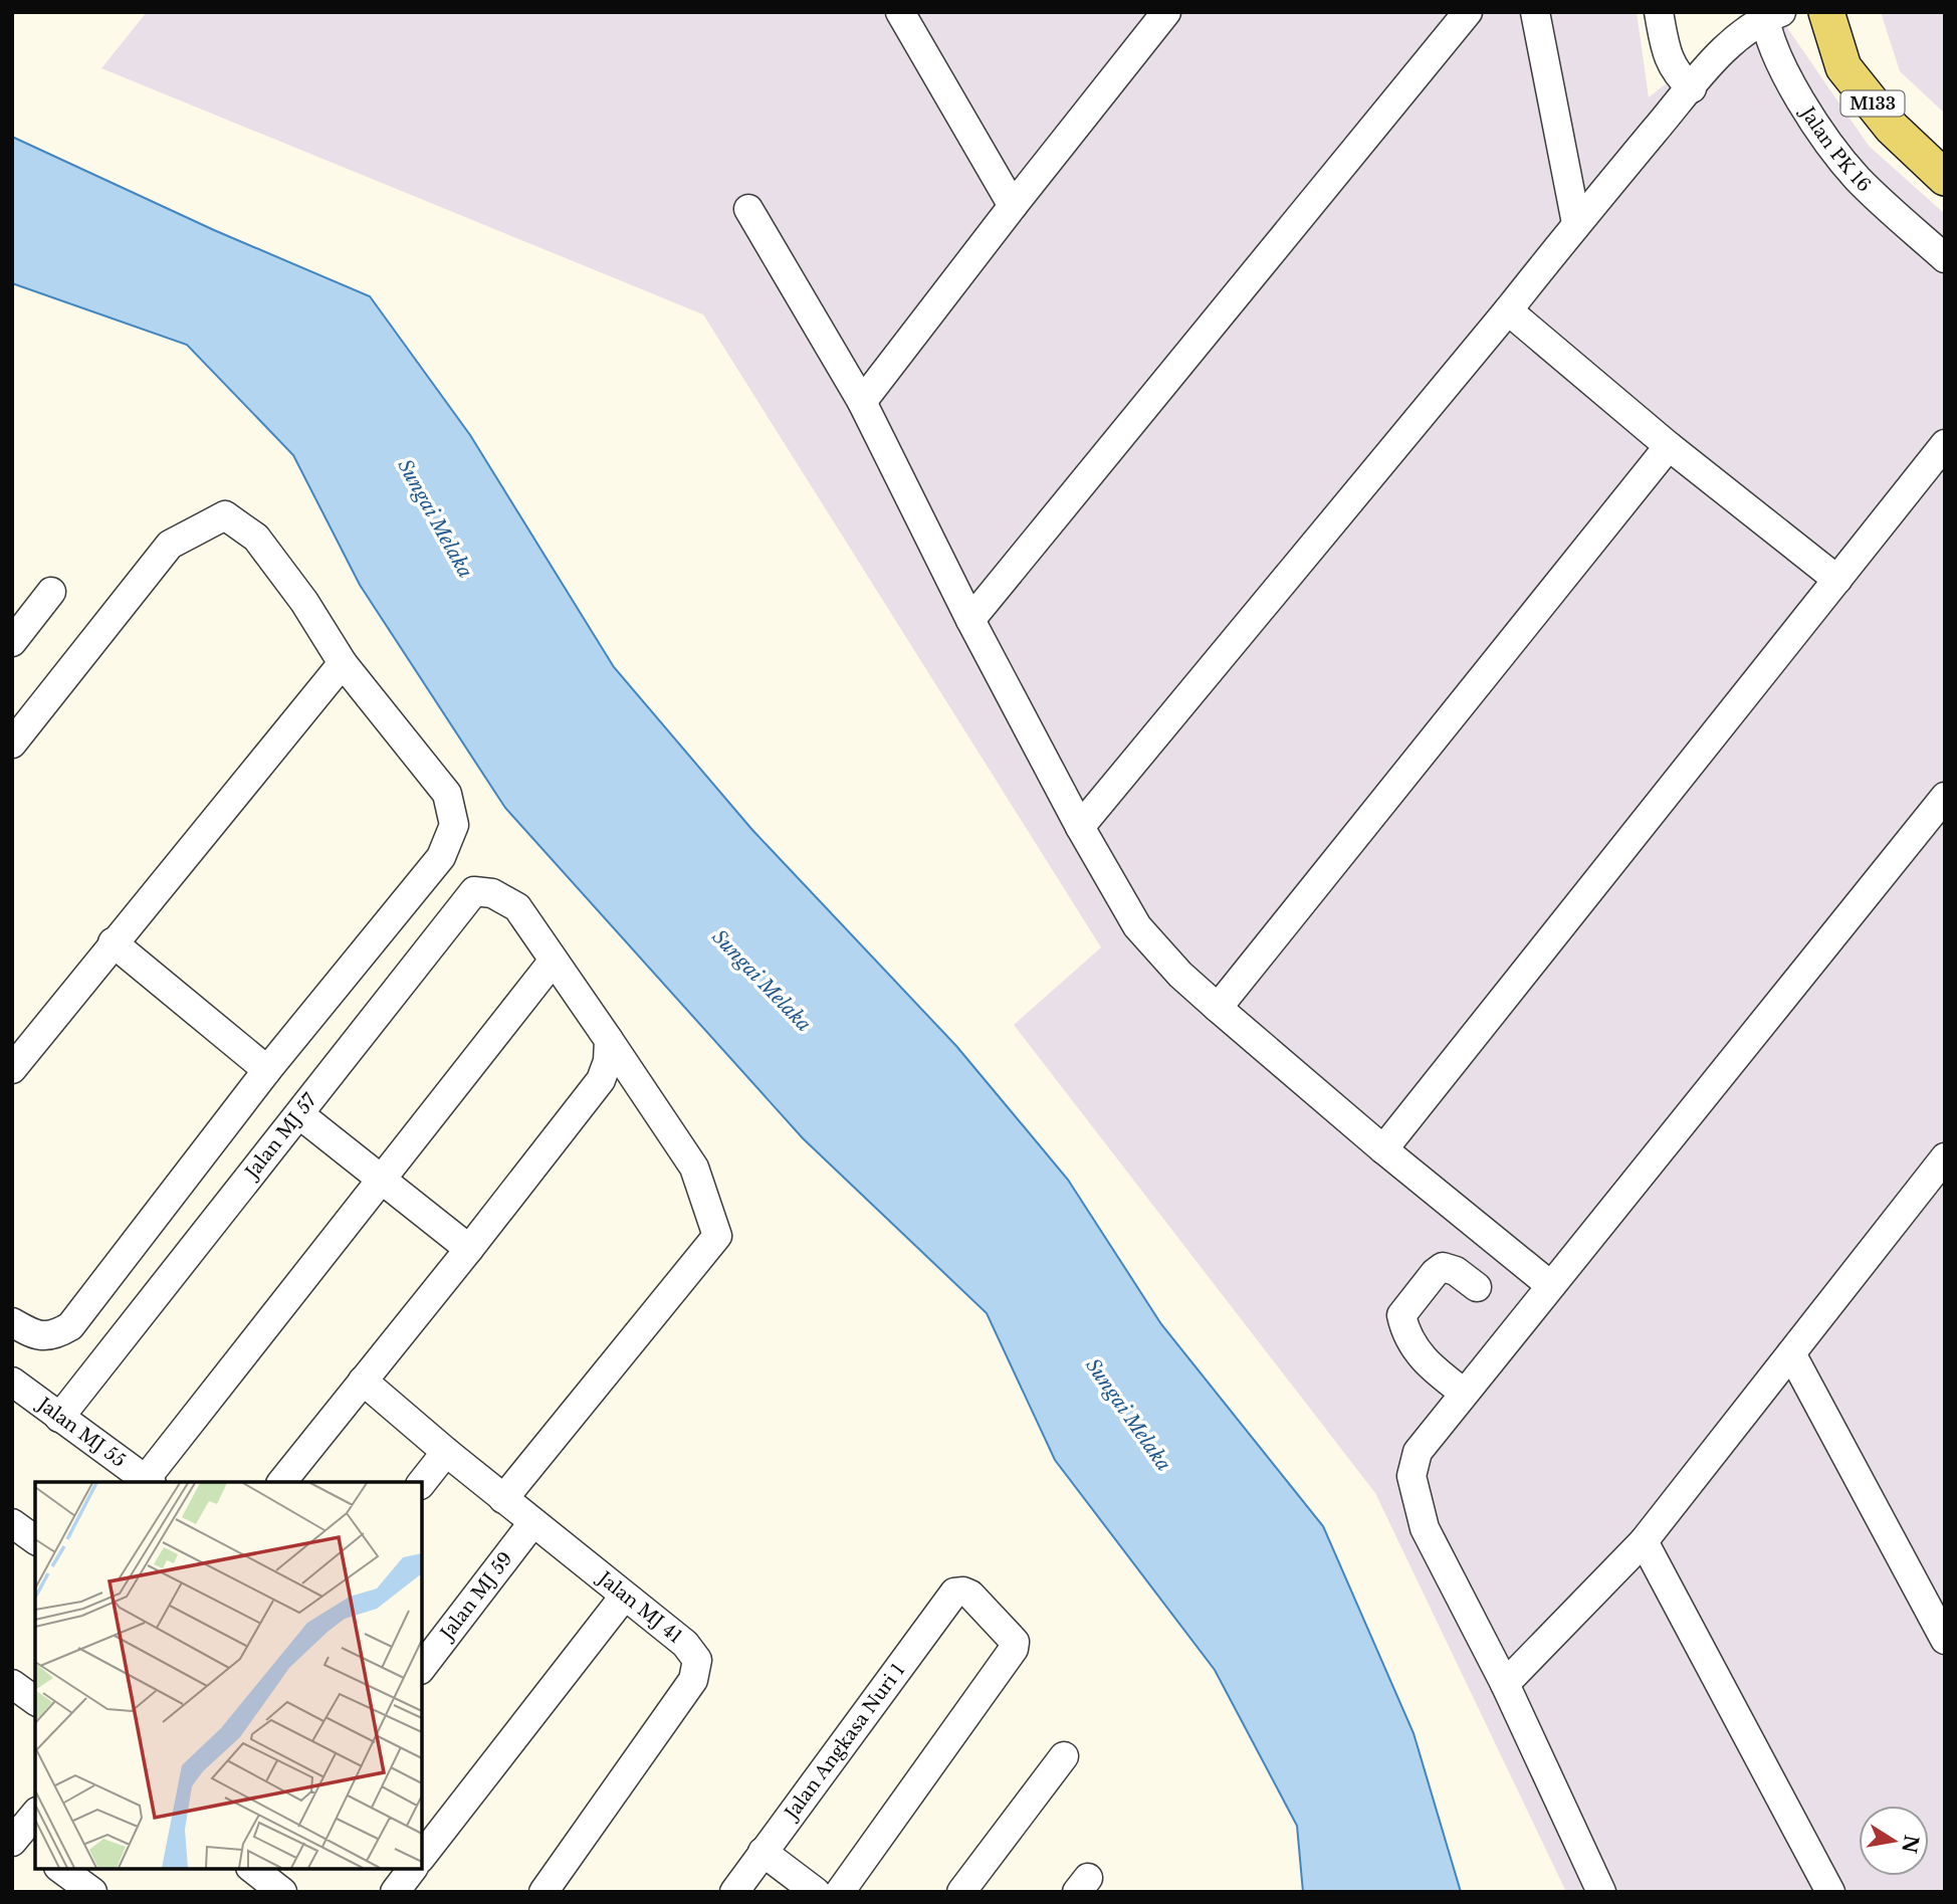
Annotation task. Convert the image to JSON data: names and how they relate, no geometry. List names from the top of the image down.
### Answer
{
  "streets": {
    "main road": ["M133"],
    "street": [
      "Jalan PK 16",
      "Jalan MJ 57",
      "Jalan MJ 55",
      "Jalan MJ 59",
      "Jalan MJ 41",
      "Jalan Angkasa Nuri 1"
    ]
  },
  "crossings": [
    ["Jalan MJ 57", "Jalan MJ 55"],
    ["Jalan MJ 59", "Jalan MJ 41"]
  ],
  "water": ["Sungai Melaka"],
  "north": "right"
}
